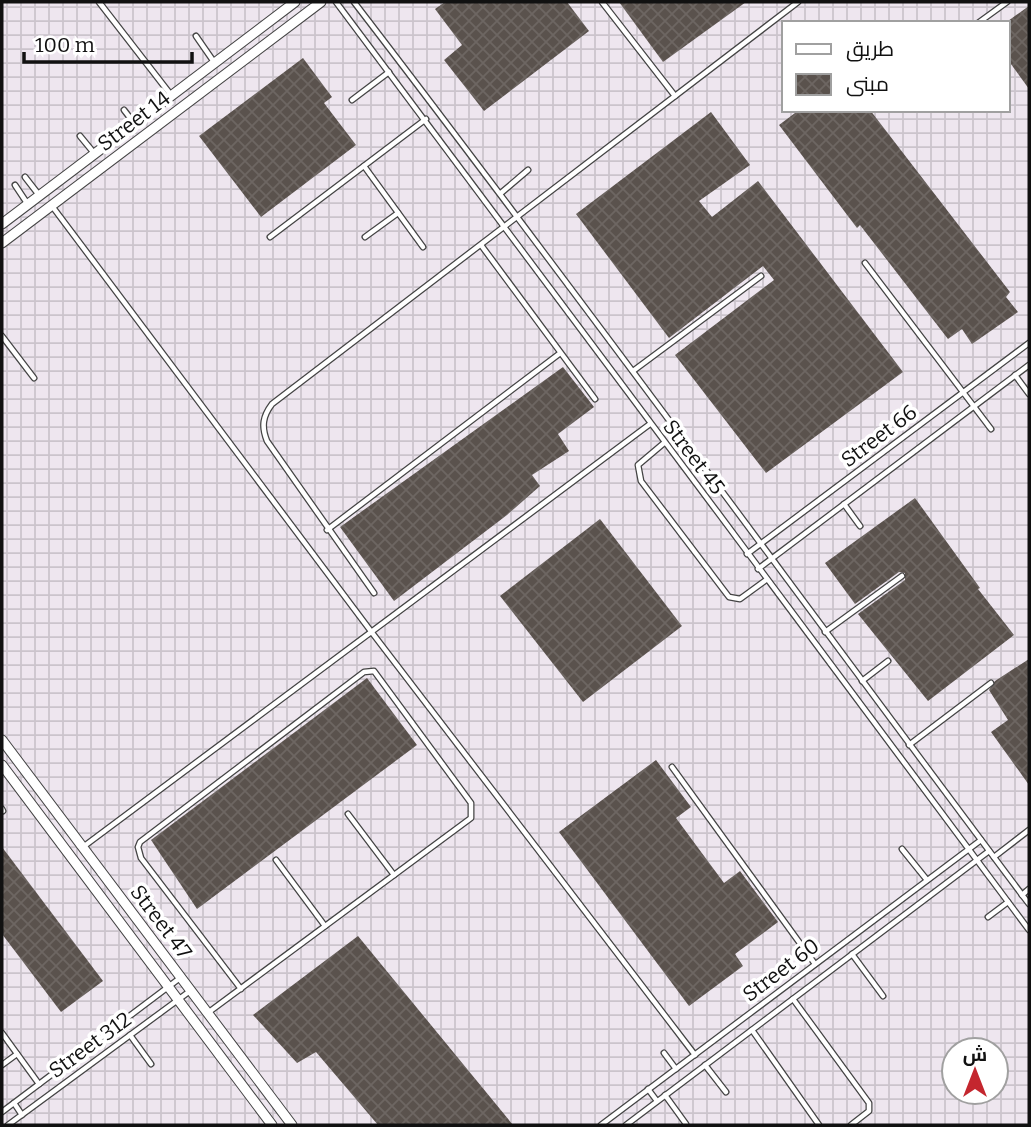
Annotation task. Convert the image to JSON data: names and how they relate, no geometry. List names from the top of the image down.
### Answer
{
  "streets": {
    "street": ["Street 14", "Street 47"],
    "lane": [
      "Street 66",
      "Street 45",
      "Street 60",
      "Street 312"
    ]
  },
  "crossings": [
    ["Street 66", "Street 45"],
    ["Street 45", "Street 60"],
    ["Street 47", "Street 312"]
  ],
  "legend": ["طريق", "مبنى"],
  "scale_bar": "100 m",
  "north": "top"
}
